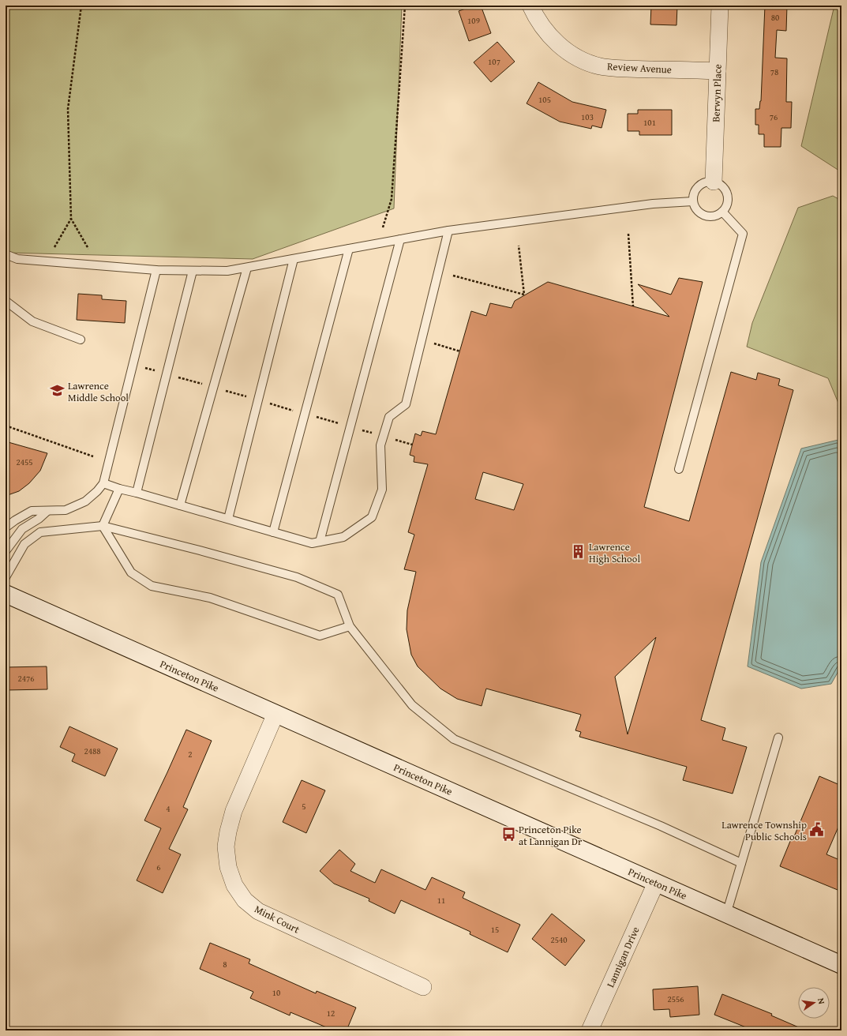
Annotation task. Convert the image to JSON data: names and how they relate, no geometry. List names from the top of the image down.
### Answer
{
  "streets": {
    "main road": ["Princeton Pike"],
    "street": [
      "Review Avenue",
      "Berwyn Place",
      "Mink Court",
      "Lannigan Drive"
    ]
  },
  "crossings": [
    ["Review Avenue", "Berwyn Place"],
    ["Princeton Pike", "Mink Court"],
    ["Princeton Pike", "Lannigan Drive"]
  ],
  "places": {
    "school or university": ["Lawrence Middle School"],
    "building": ["Lawrence High School"],
    "public building": ["Lawrence Township Public Schools"],
    "bus stop": ["Princeton Pike at Lannigan Dr"]
  },
  "house_numbers": [
    "80",
    "109",
    "107",
    "78",
    "105",
    "103",
    "76",
    "101",
    "2455",
    "2476",
    "2488",
    "2",
    "5",
    "4",
    "6",
    "11",
    "15",
    "2540",
    "8",
    "10",
    "2556",
    "12"
  ],
  "north": "right"
}
